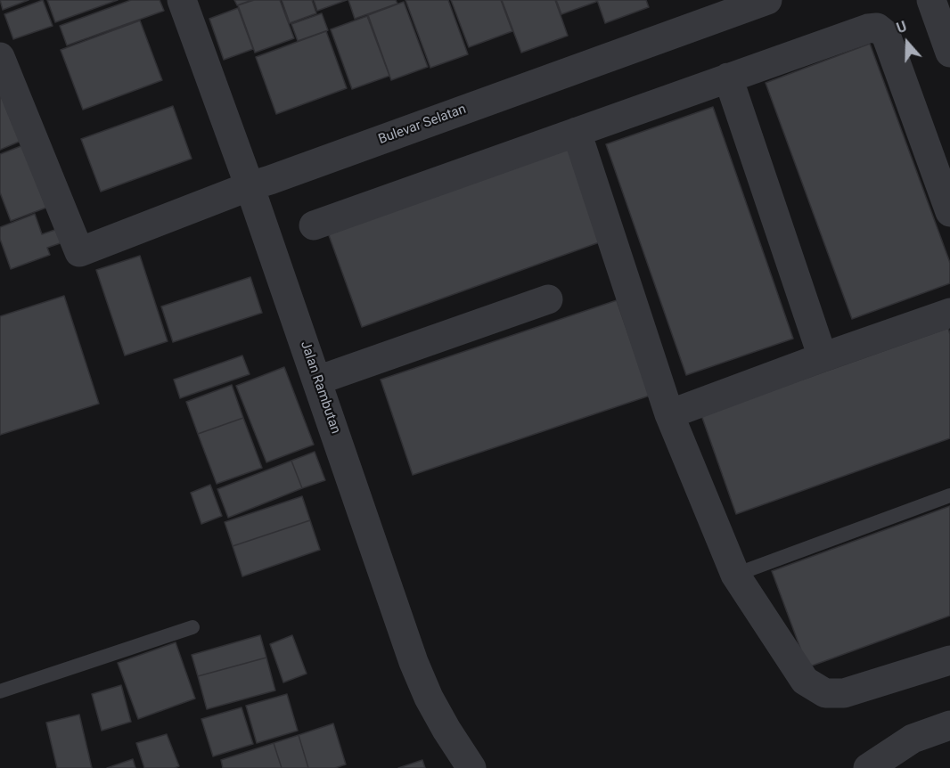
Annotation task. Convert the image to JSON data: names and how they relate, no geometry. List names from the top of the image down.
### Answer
{
  "streets": {
    "street": ["Bulevar Selatan", "Jalan Rambutan"]
  },
  "crossings": [
    ["Bulevar Selatan", "Jalan Rambutan"]
  ],
  "north": "top"
}
